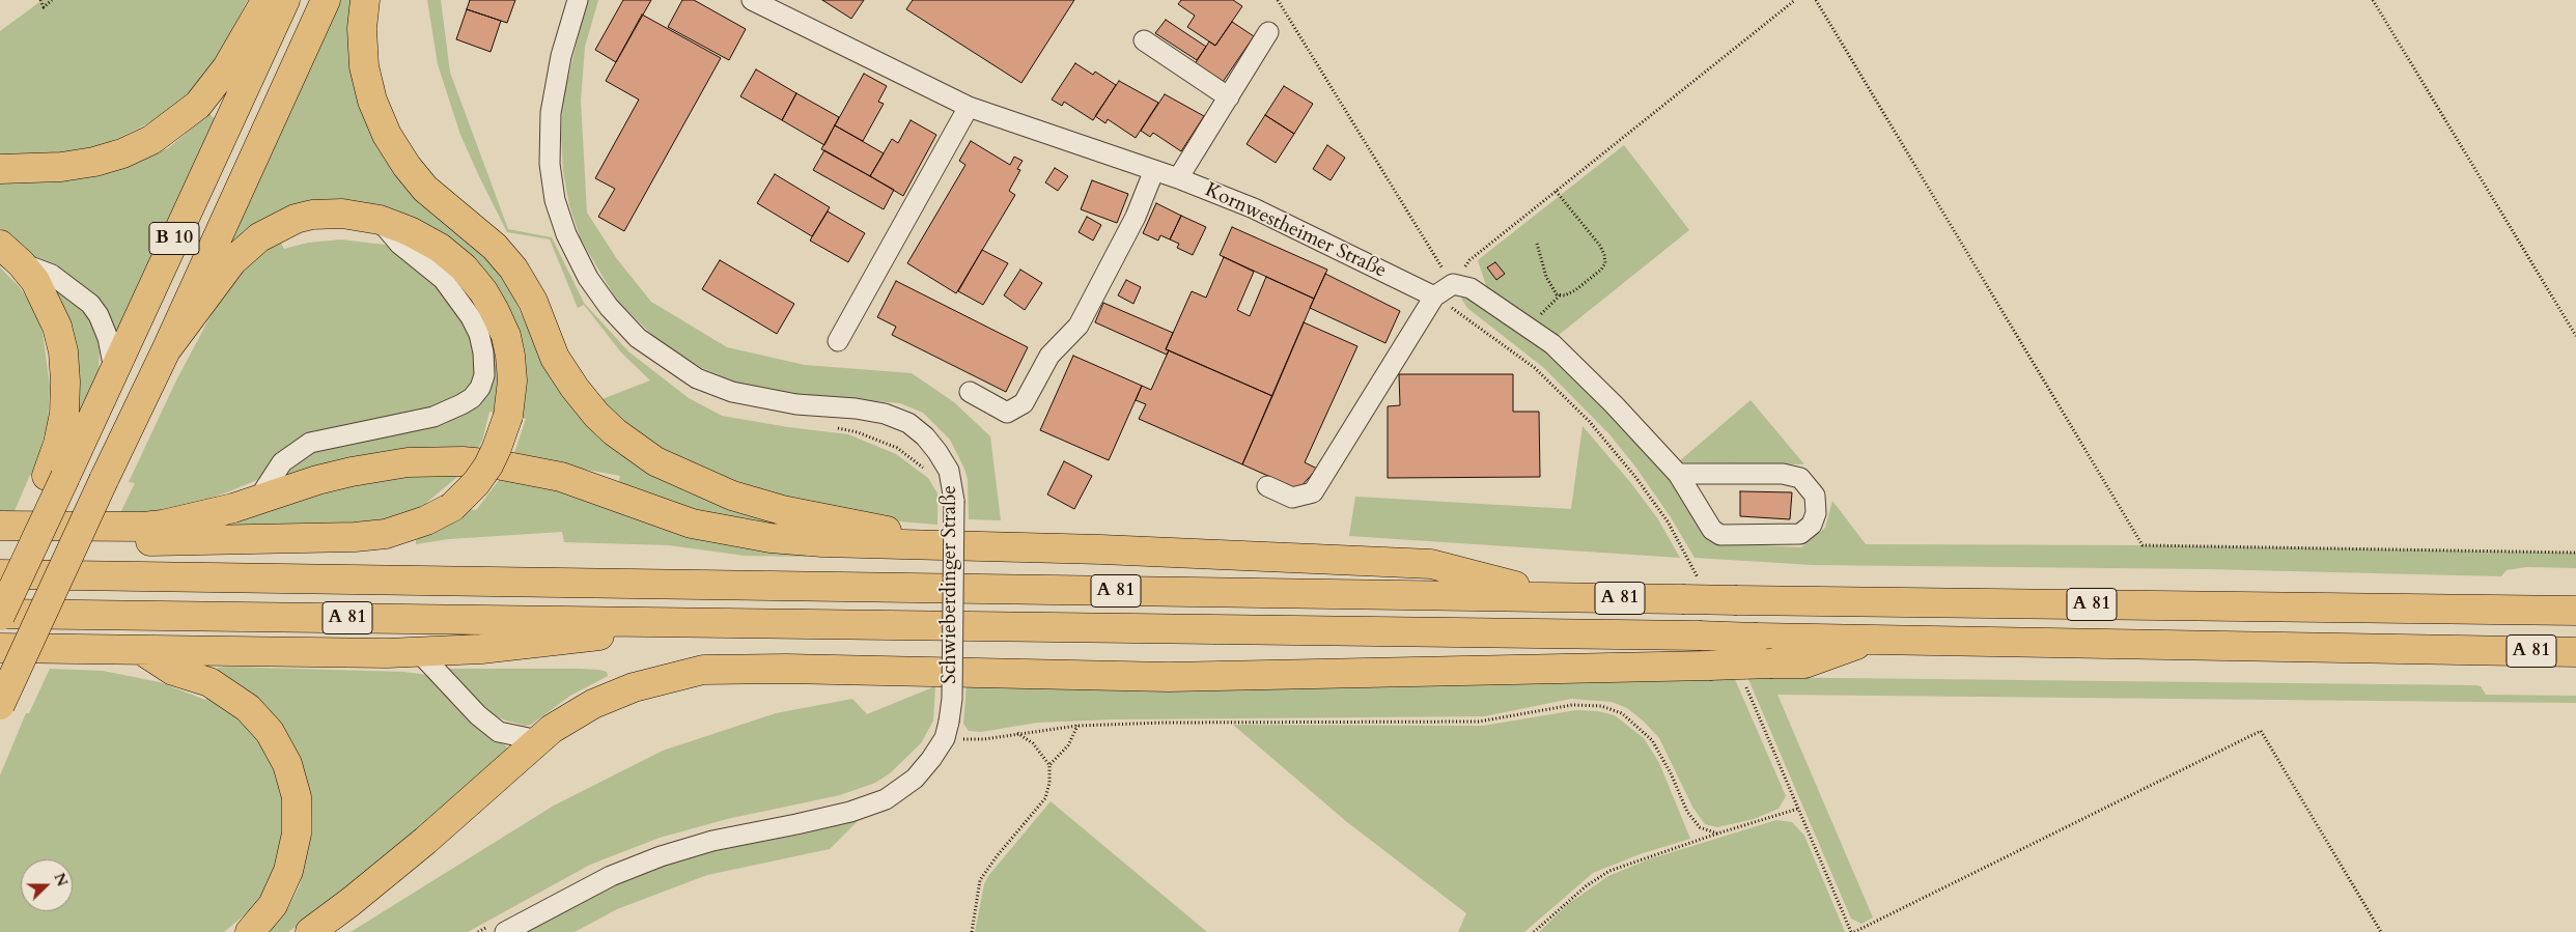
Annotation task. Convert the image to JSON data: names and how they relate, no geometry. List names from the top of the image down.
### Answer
{
  "streets": {
    "highway": ["B 10", "A 81"],
    "street": ["Kornwestheimer Straße", "Schwieberdinger Straße"]
  },
  "crossings": [
    ["B 10", "A 81"]
  ],
  "north": "right"
}
